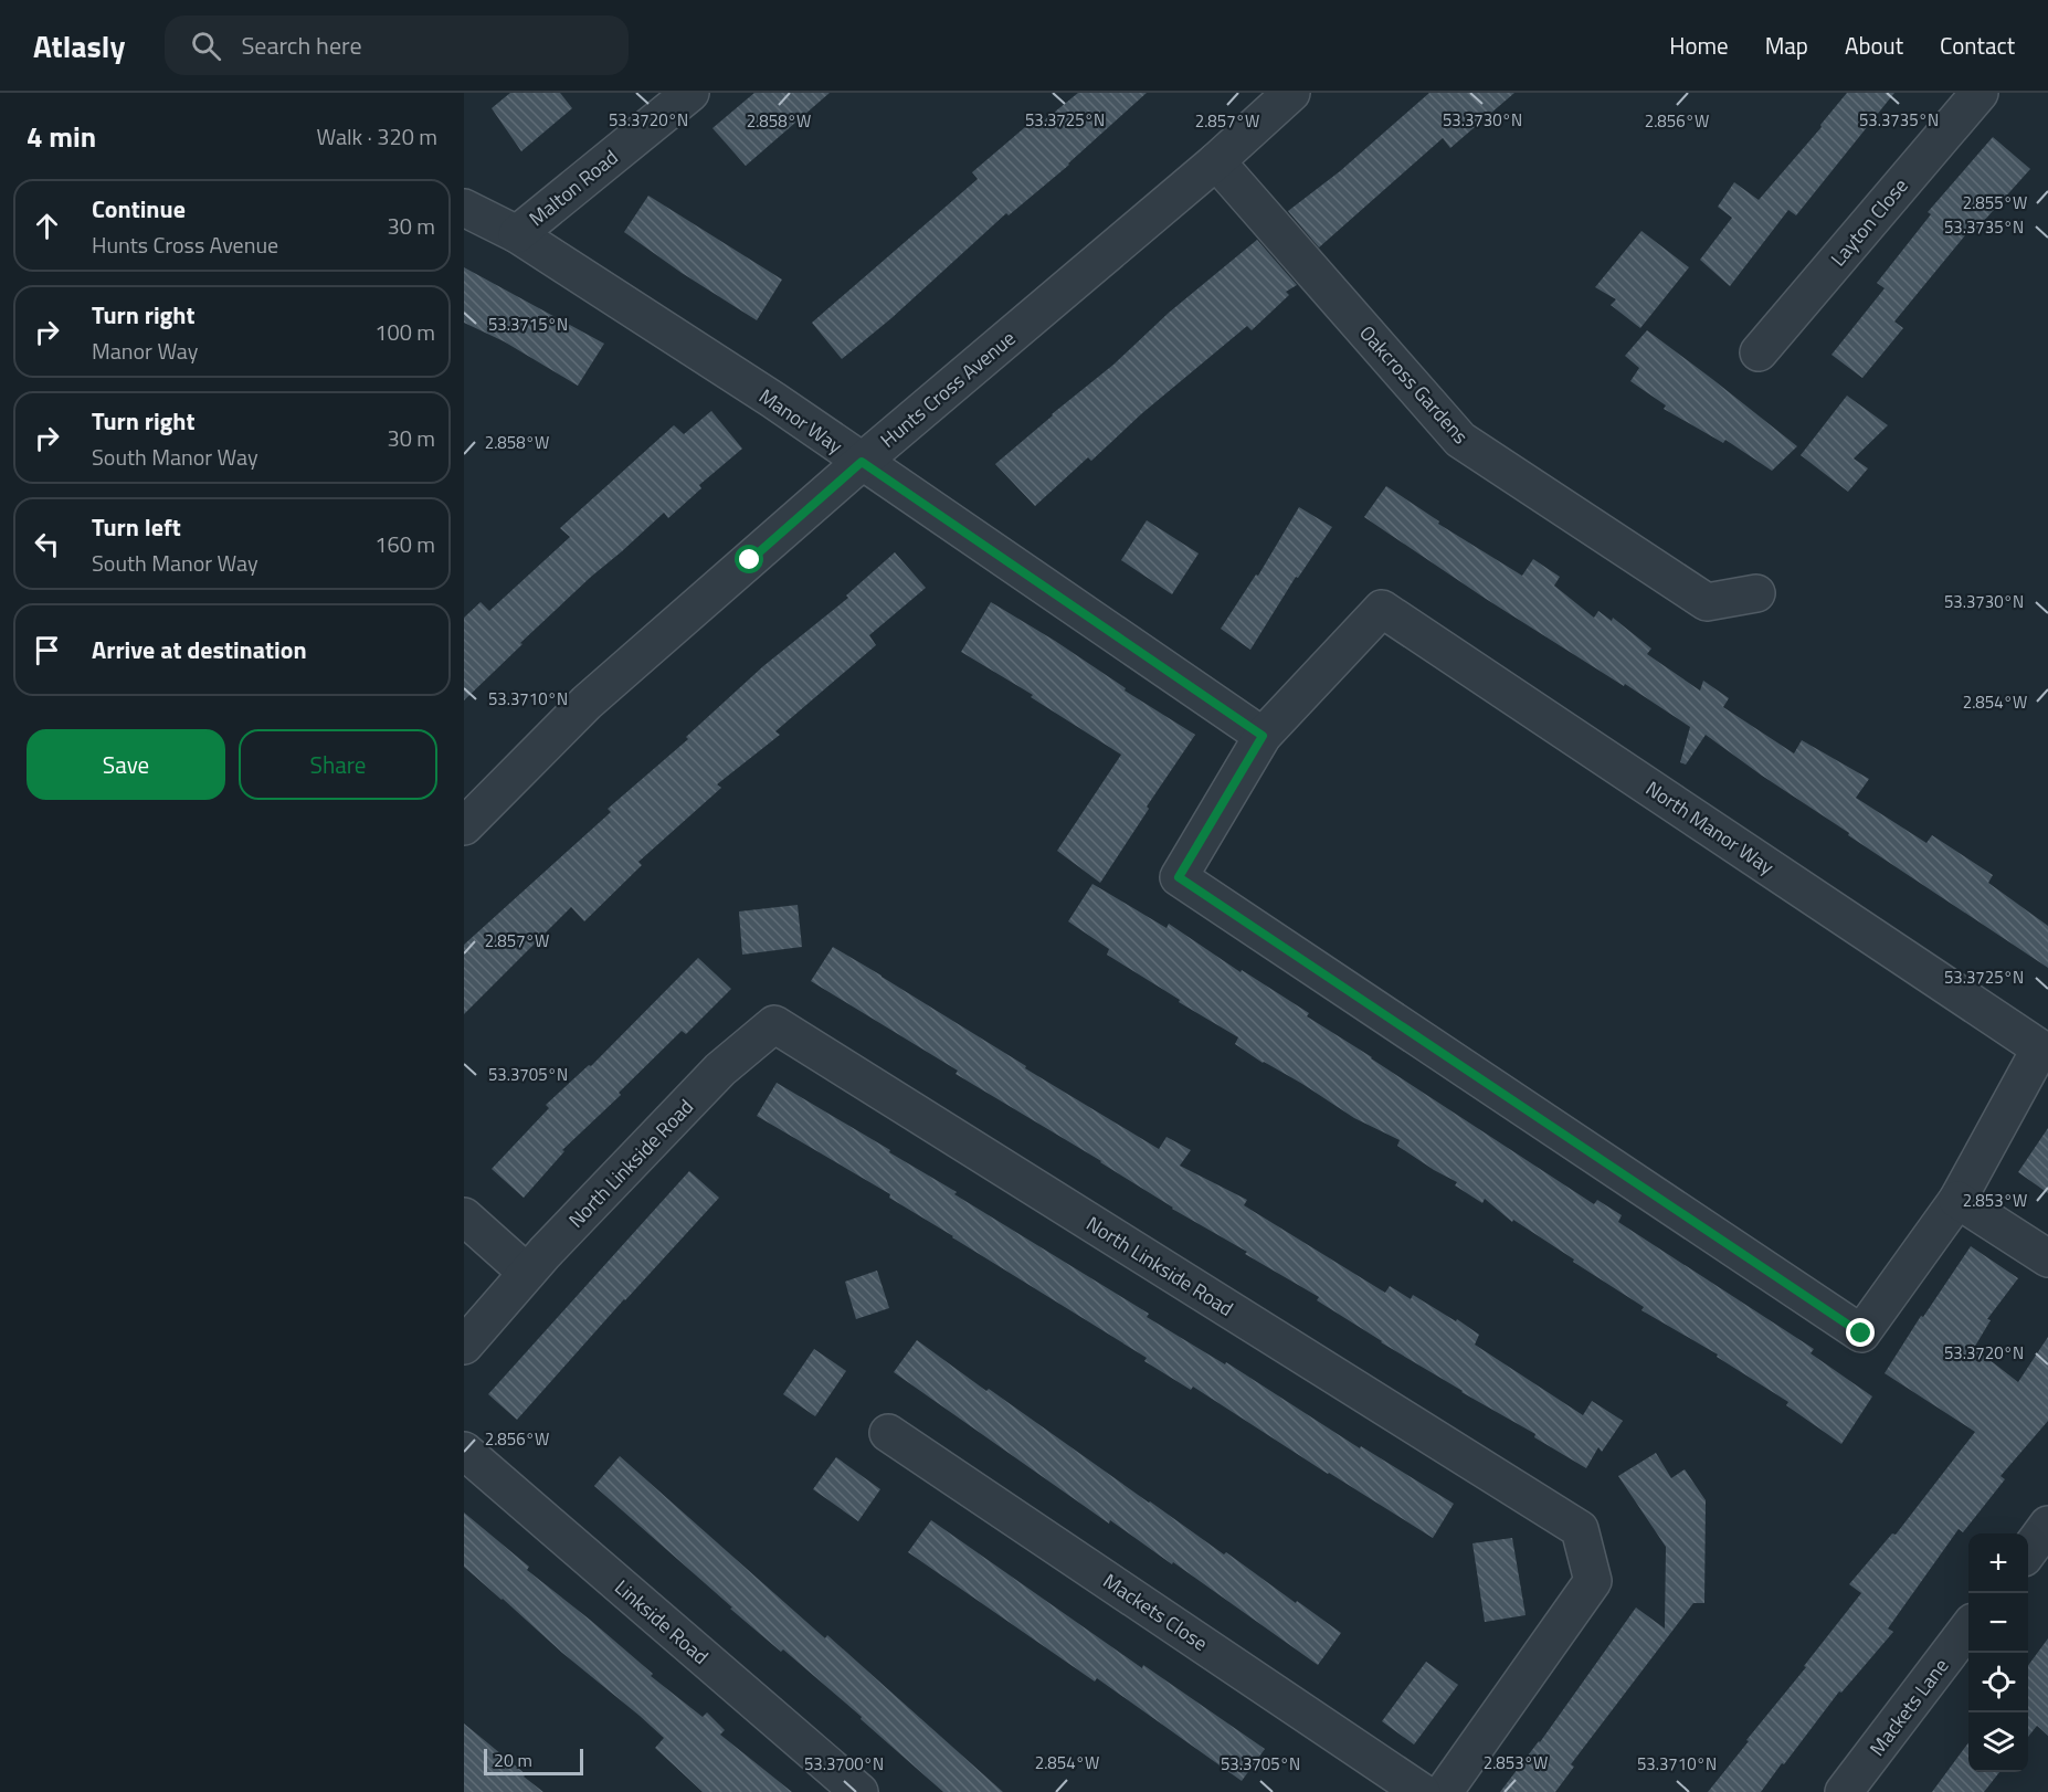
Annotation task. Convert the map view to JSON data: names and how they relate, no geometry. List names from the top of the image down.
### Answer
{
  "streets": {
    "street": [
      "Malton Road",
      "Layton Close",
      "Oakcross Gardens",
      "Hunts Cross Avenue",
      "Manor Way",
      "North Manor Way",
      "North Linkside Road",
      "Mackets Close",
      "Linkside Road",
      "Mackets Lane"
    ]
  },
  "crossings": [
    ["Malton Road", "Manor Way"],
    ["Oakcross Gardens", "Hunts Cross Avenue"],
    ["Hunts Cross Avenue", "Manor Way"],
    ["Manor Way", "North Manor Way"]
  ],
  "scale_bar": "20 m",
  "page": {
    "header": "Atlasly",
    "search": "Search here",
    "nav": [
      "Home",
      "Map",
      "About",
      "Contact"
    ],
    "heading": ["4 min", "Walk · 320 m"],
    "list": [
      ["Continue", "Hunts Cross Avenue", "30 m"],
      ["Turn right", "Manor Way", "100 m"],
      ["Turn right", "South Manor Way", "30 m"],
      ["Turn left", "South Manor Way", "160 m"],
      "Arrive at destination"
    ],
    "buttons": ["Save", "Share"],
    "map_buttons": ["+", "−"],
    "scale": "20 m"
  },
  "coordinates": [
    "53.3725°N",
    "53.3720°N",
    "53.3730°N",
    "53.3735°N",
    "2.858°W",
    "2.857°W",
    "2.856°W",
    "2.855°W",
    "53.3715°N",
    "53.3710°N",
    "2.854°W",
    "53.3705°N",
    "2.853°W",
    "53.3700°N"
  ]
}
